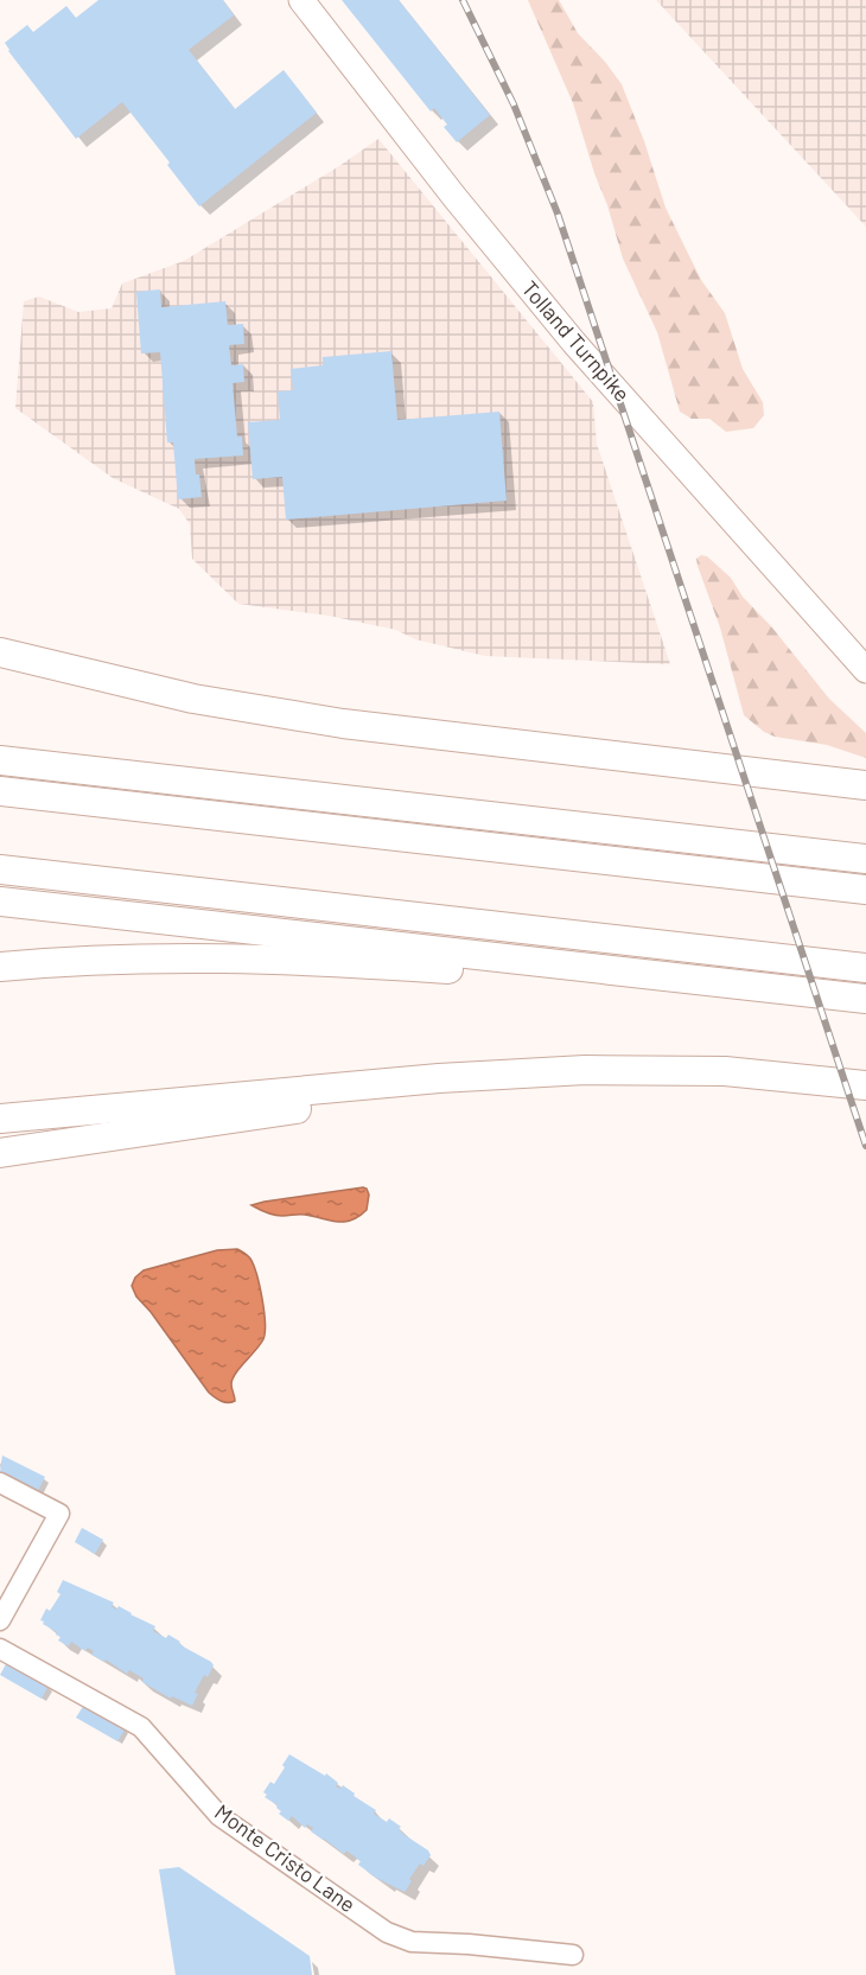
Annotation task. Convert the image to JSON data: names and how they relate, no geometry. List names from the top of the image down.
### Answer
{
  "streets": {
    "main road": ["Tolland Turnpike"],
    "street": ["Monte Cristo Lane"]
  }
}
